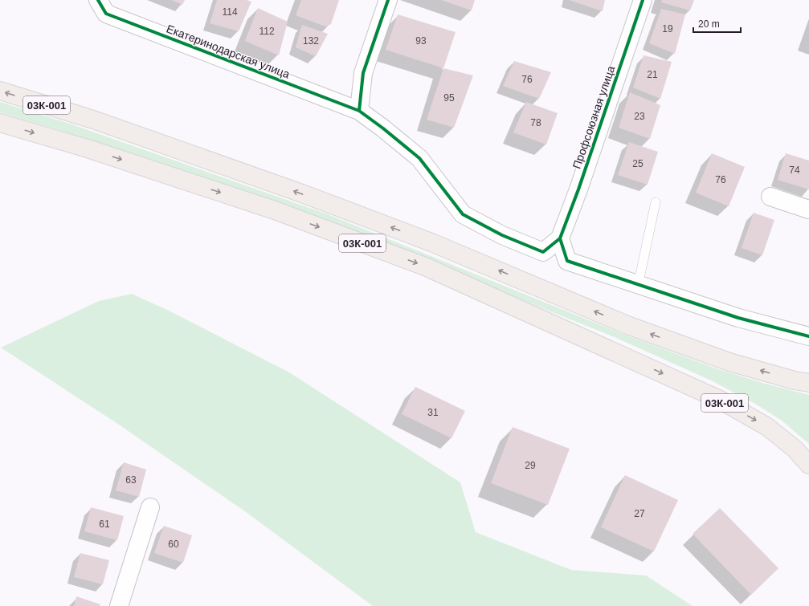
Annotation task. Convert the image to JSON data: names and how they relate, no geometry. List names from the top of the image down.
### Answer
{
  "streets": {
    "main road": ["03К-001"],
    "street": ["Екатеринодарская улица", "Профсоюзная улица"]
  },
  "crossings": [
    ["Екатеринодарская улица", "Профсоюзная улица"]
  ],
  "house_numbers": [
    "114",
    "19",
    "112",
    "132",
    "93",
    "21",
    "76",
    "95",
    "23",
    "78",
    "25",
    "74",
    "76",
    "31",
    "29",
    "63",
    "27",
    "61",
    "60"
  ],
  "scale_bar": "20 m"
}
